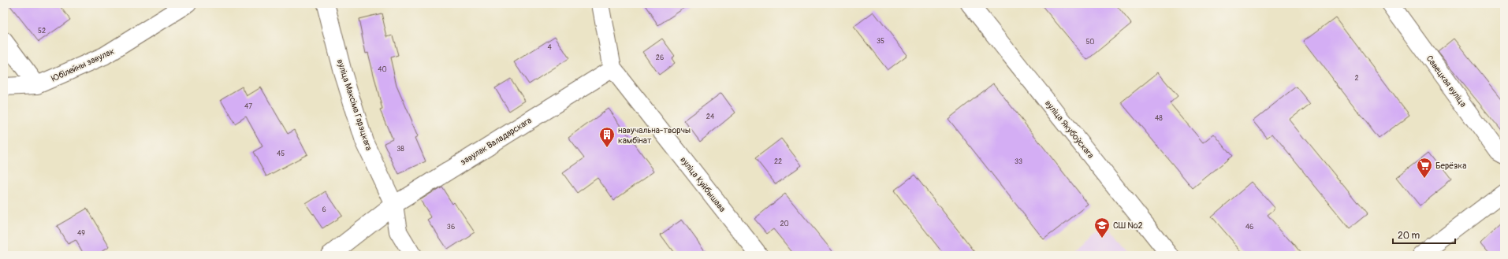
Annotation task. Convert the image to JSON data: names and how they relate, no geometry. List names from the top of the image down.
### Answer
{
  "streets": {
    "street": [
      "Юбілейны завулак",
      "Савецкая вуліца",
      "вуліца Максіма Гарэцкага",
      "вуліца Якубоўскага",
      "завулак Валадарскага",
      "вуліца Куйбышава"
    ]
  },
  "crossings": [
    ["вуліца Максіма Гарэцкага", "завулак Валадарскага"],
    ["завулак Валадарскага", "вуліца Куйбышава"]
  ],
  "places": {
    "building": ["навучальна-творчы камбінат"],
    "supermarket": ["Берёзка"],
    "school or university": ["СШ №2"]
  },
  "house_numbers": [
    "52",
    "35",
    "50",
    "4",
    "26",
    "40",
    "2",
    "47",
    "24",
    "48",
    "38",
    "45",
    "22",
    "33",
    "6",
    "20",
    "36",
    "46",
    "49"
  ],
  "scale_bar": "20 m"
}
